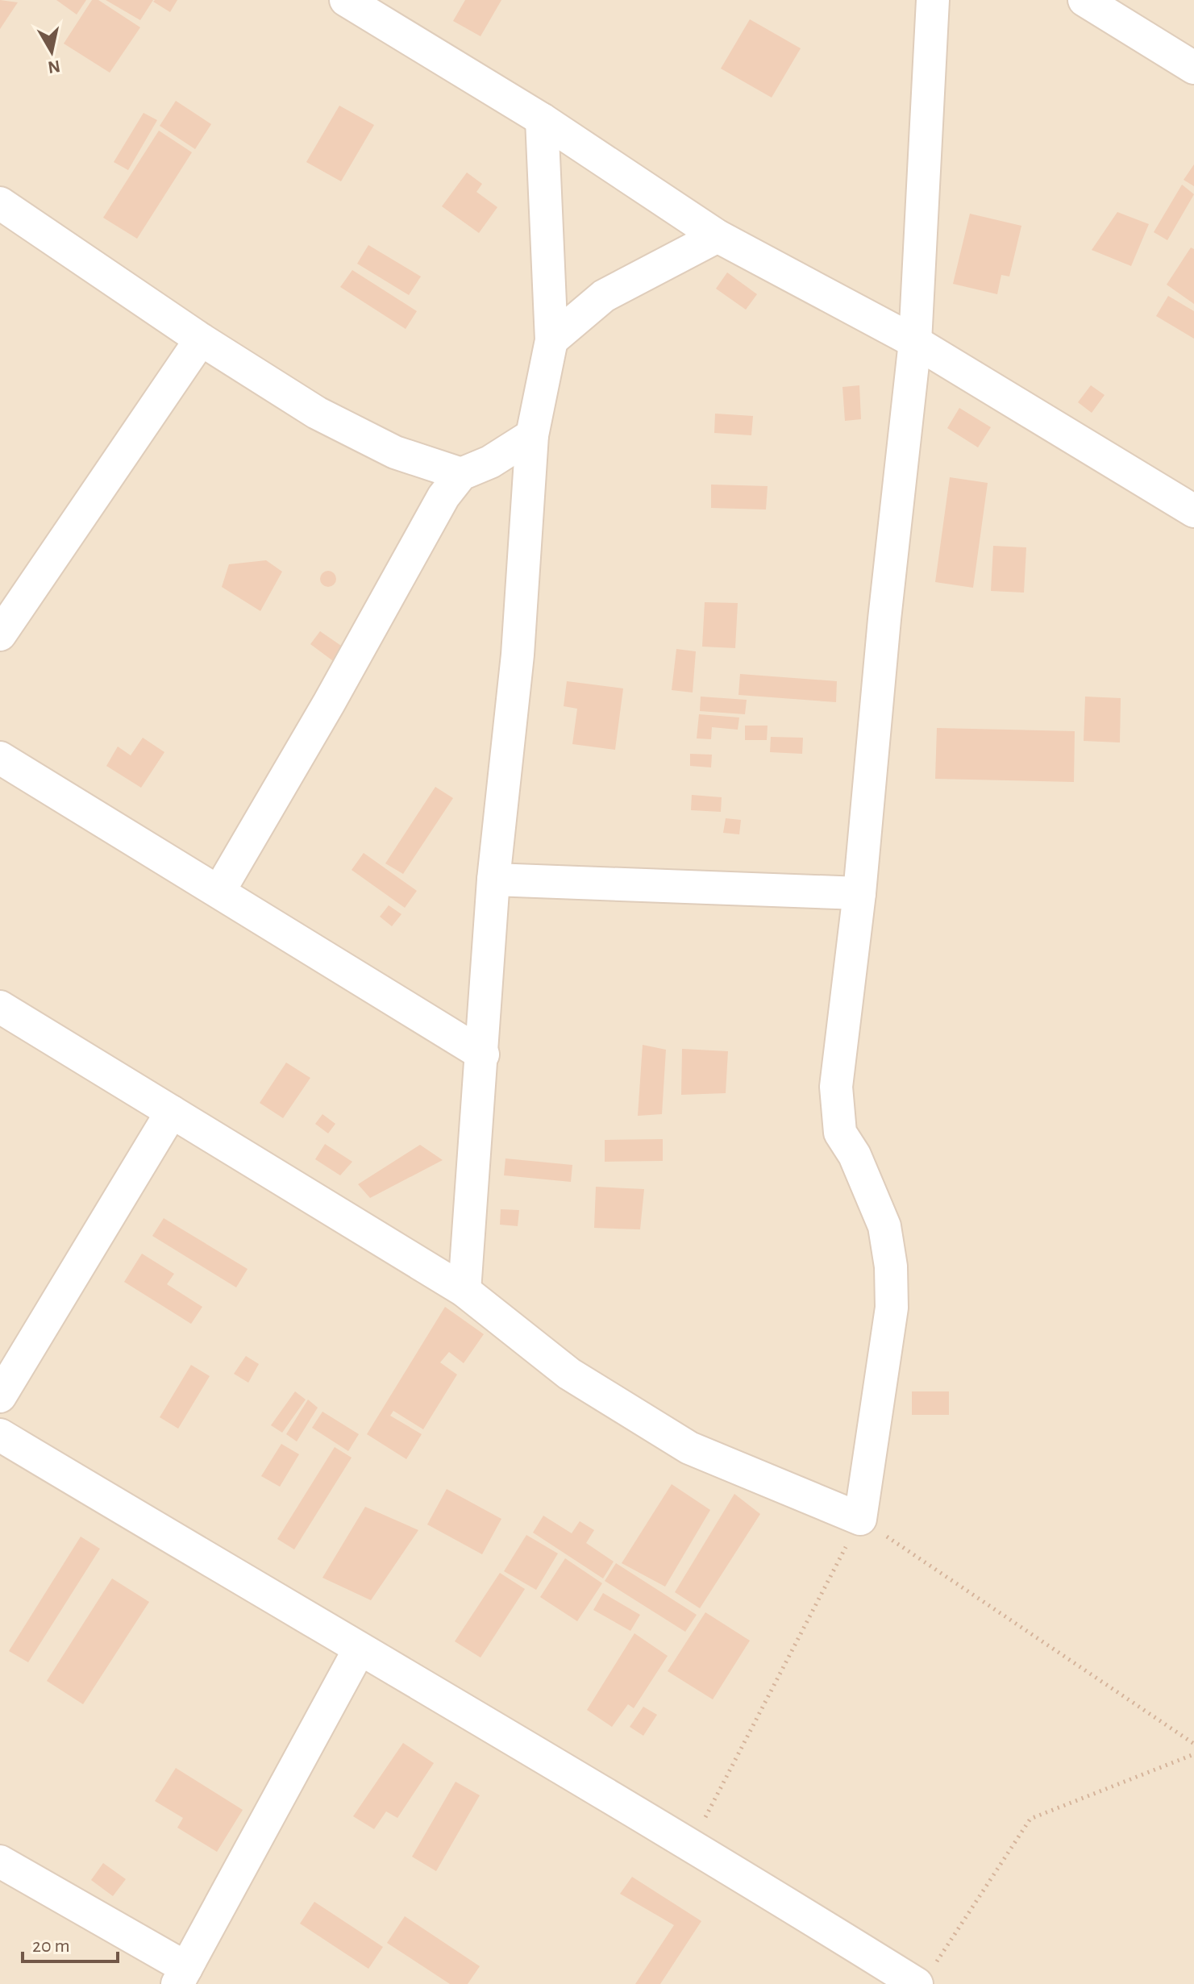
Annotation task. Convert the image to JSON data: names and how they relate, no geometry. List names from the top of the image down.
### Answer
{
  "scale_bar": "20 m",
  "north": "bottom"
}
